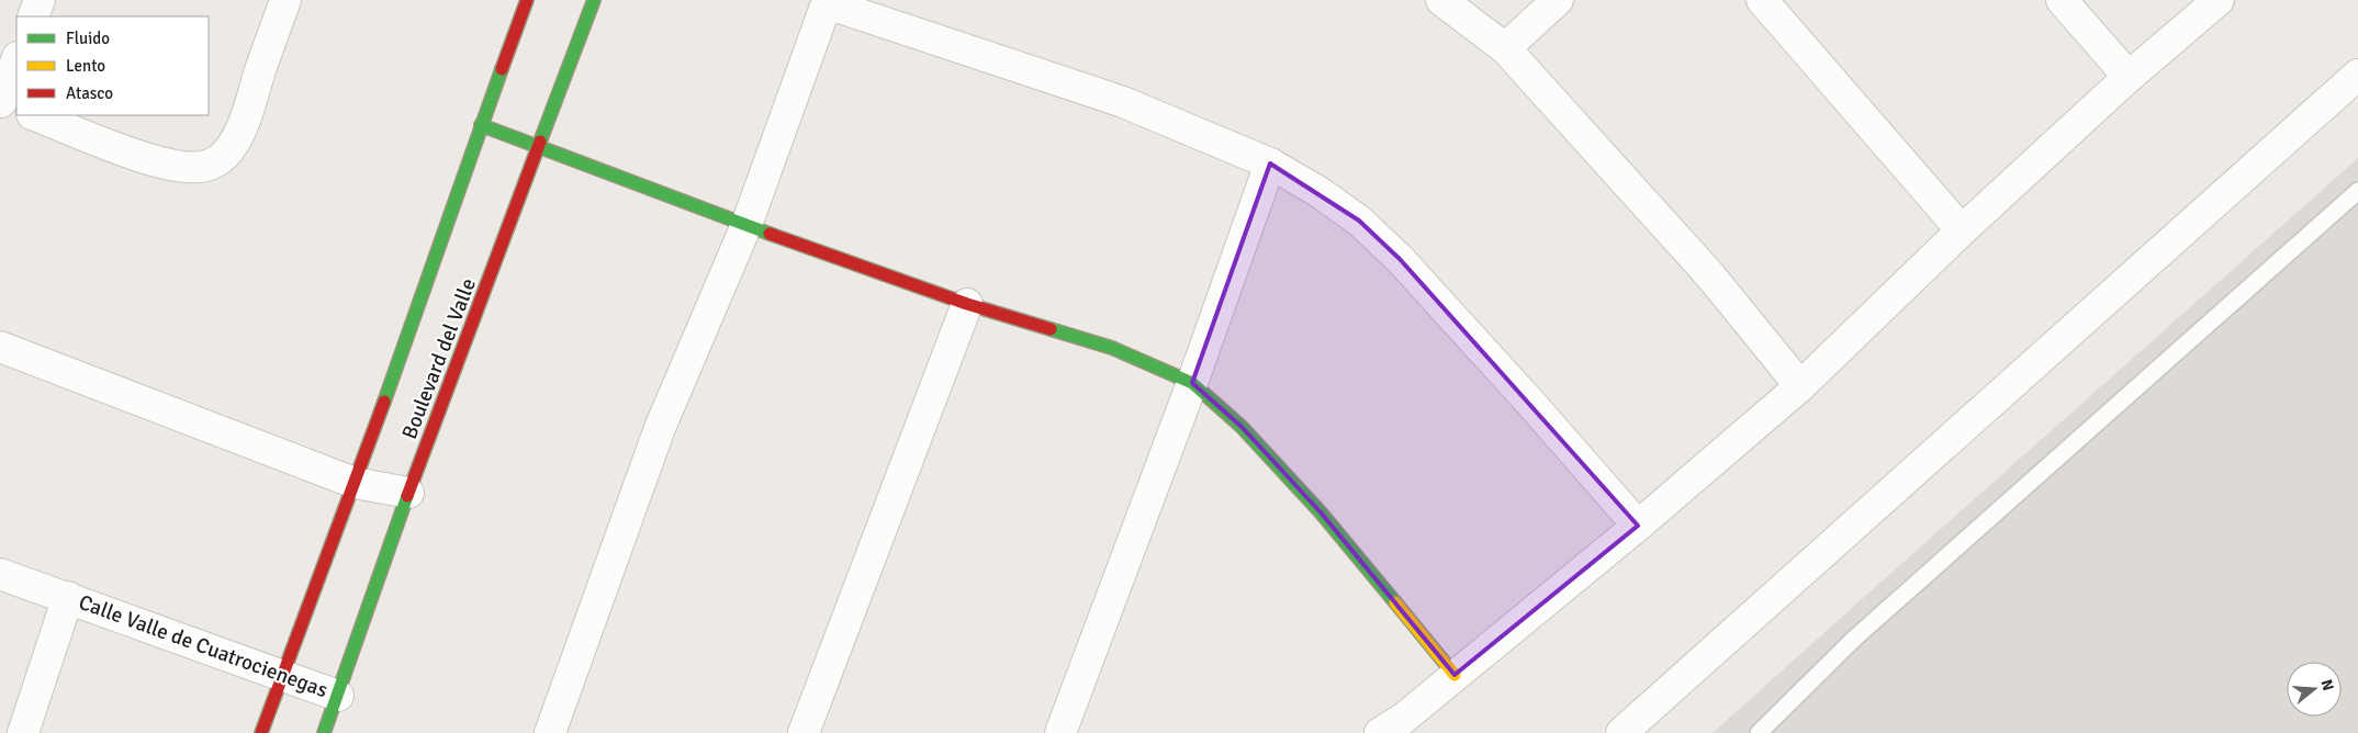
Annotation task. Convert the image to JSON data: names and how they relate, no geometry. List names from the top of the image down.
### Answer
{
  "streets": {
    "street": ["Boulevard del Valle", "Calle Valle de Cuatrocienegas"]
  },
  "crossings": [
    ["Boulevard del Valle", "Calle Valle de Cuatrocienegas"]
  ],
  "legend": ["Fluido", "Lento", "Atasco"],
  "north": "right"
}
